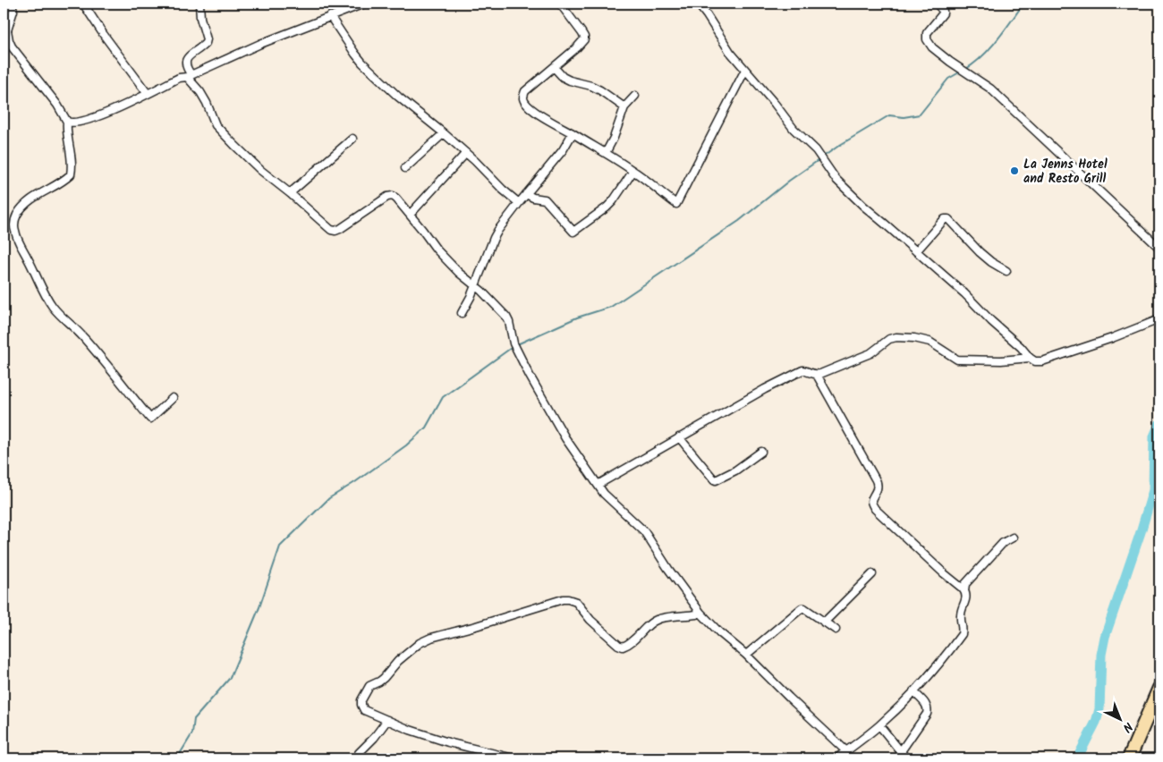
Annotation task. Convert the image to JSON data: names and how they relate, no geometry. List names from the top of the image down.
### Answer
{
  "places": ["La Jenns Hotel and Resto Grill"],
  "north": "bottom right"
}
